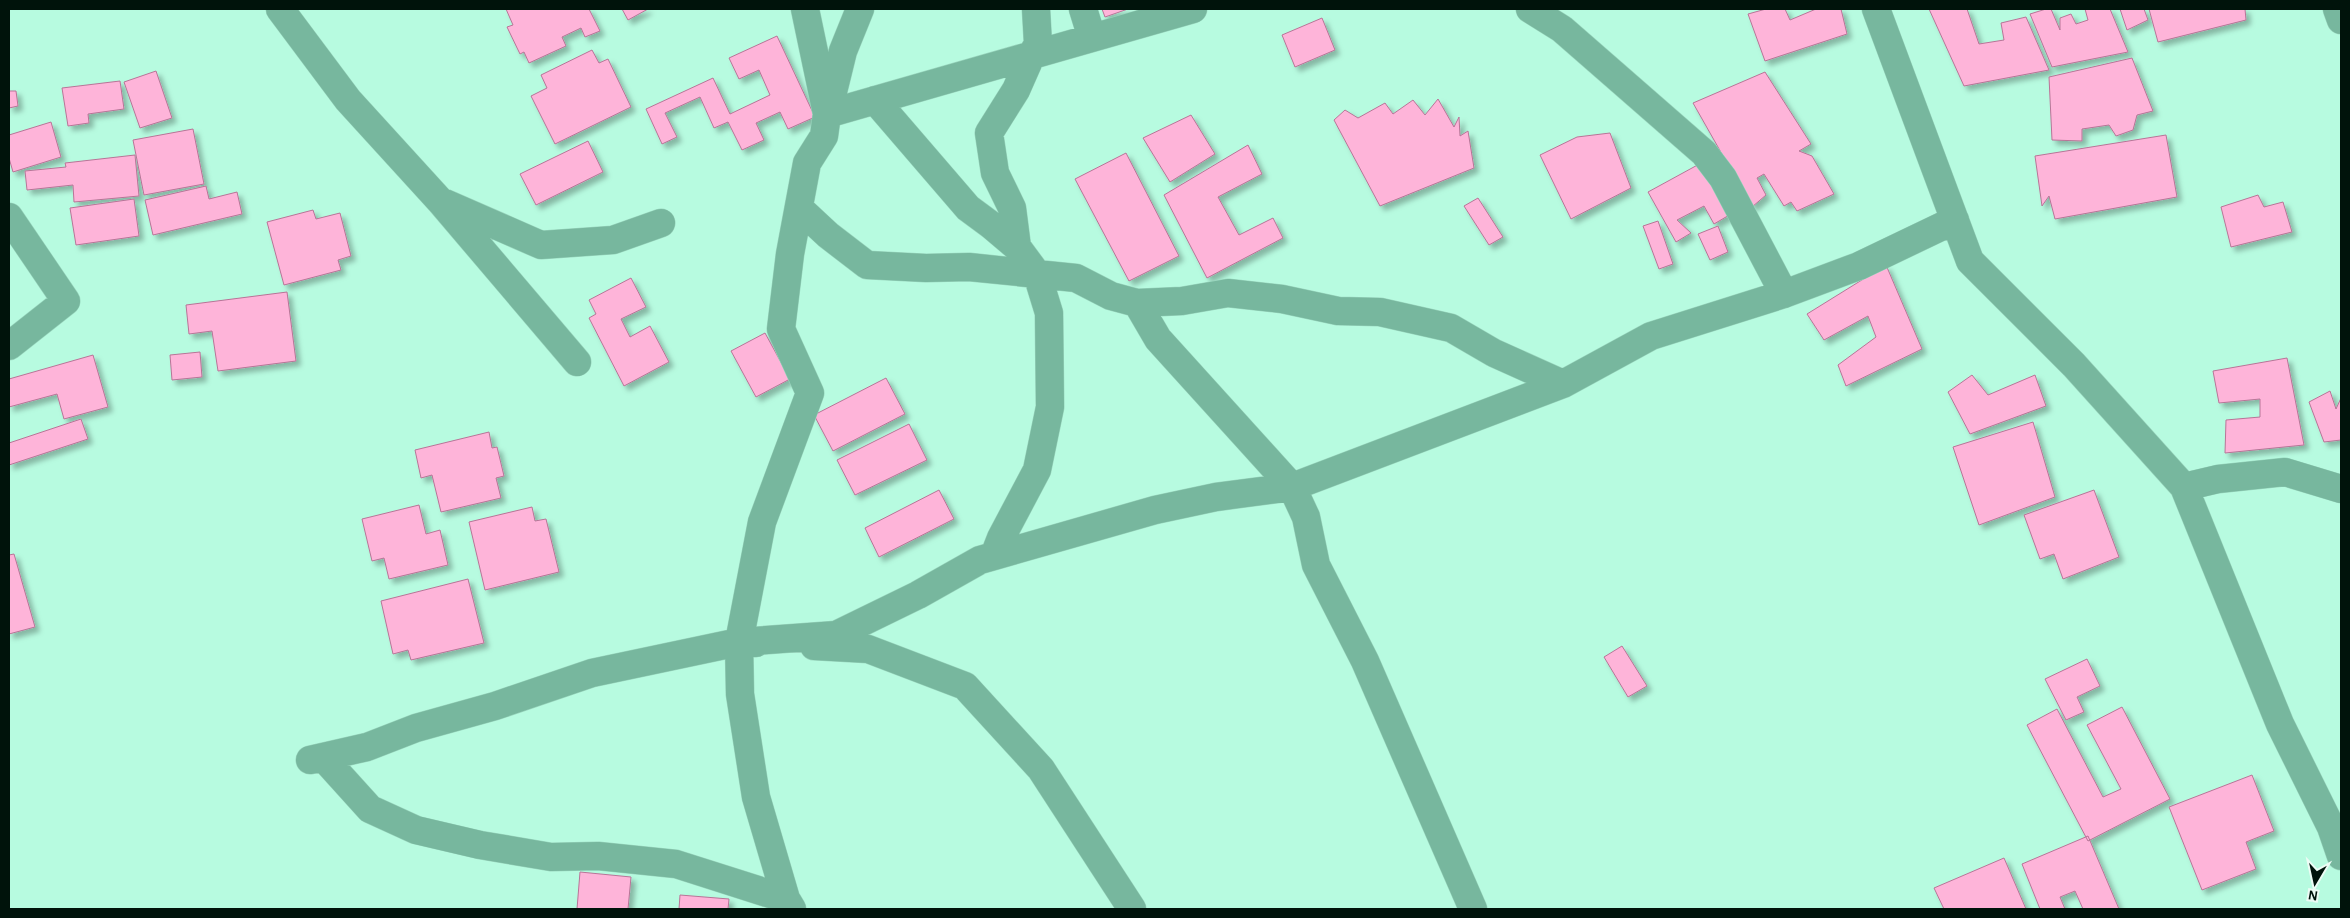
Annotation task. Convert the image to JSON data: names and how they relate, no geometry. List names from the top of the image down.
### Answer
{
  "north": "bottom"
}
